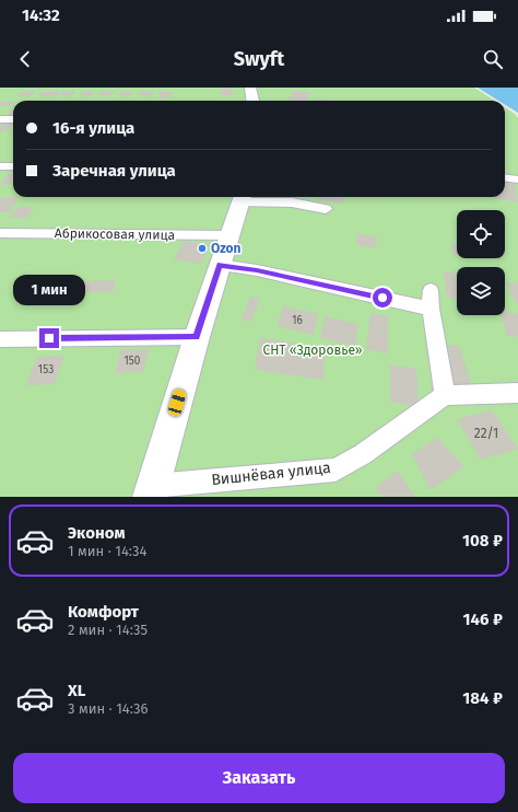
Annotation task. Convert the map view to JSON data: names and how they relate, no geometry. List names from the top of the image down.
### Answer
{
  "streets": {
    "street": ["Абрикосовая улица", "Вишнёвая улица"]
  },
  "parks": ["СНТ «Здоровье»"],
  "places": ["Ozon"],
  "house_numbers": [
    "16",
    "150",
    "153",
    "22/1"
  ],
  "page": {
    "status": "14:32",
    "header": "Swyft",
    "banner": ["16-я улица", "Заречная улица"],
    "bubble": "1 мин",
    "list": [
      {
        "name": "Эконом",
        "note": "1 мин · 14:34",
        "value": "108 ₽"
      },
      {
        "name": "Комфорт",
        "note": "2 мин · 14:35",
        "value": "146 ₽"
      },
      {
        "name": "XL",
        "note": "3 мин · 14:36",
        "value": "184 ₽"
      }
    ],
    "buttons": "Заказать"
  }
}
